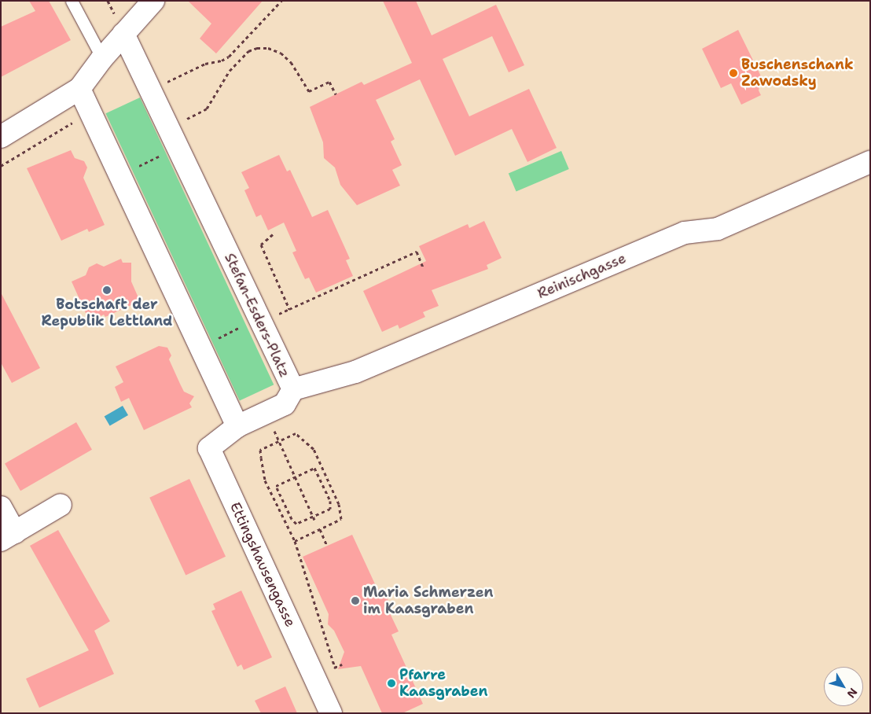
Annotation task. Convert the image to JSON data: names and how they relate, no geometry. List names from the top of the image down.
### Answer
{
  "streets": {
    "street": ["Reinischgasse", "Stefan-Esders-Platz", "Ettingshausengasse"]
  },
  "crossings": [
    ["Reinischgasse", "Stefan-Esders-Platz"],
    ["Stefan-Esders-Platz", "Ettingshausengasse"]
  ],
  "places": [
    "Buschenschank Zawodsky",
    "Botschaft der Republik Lettland",
    "Maria Schmerzen im Kaasgraben",
    "Pfarre Kaasgraben"
  ],
  "north": "bottom right"
}
